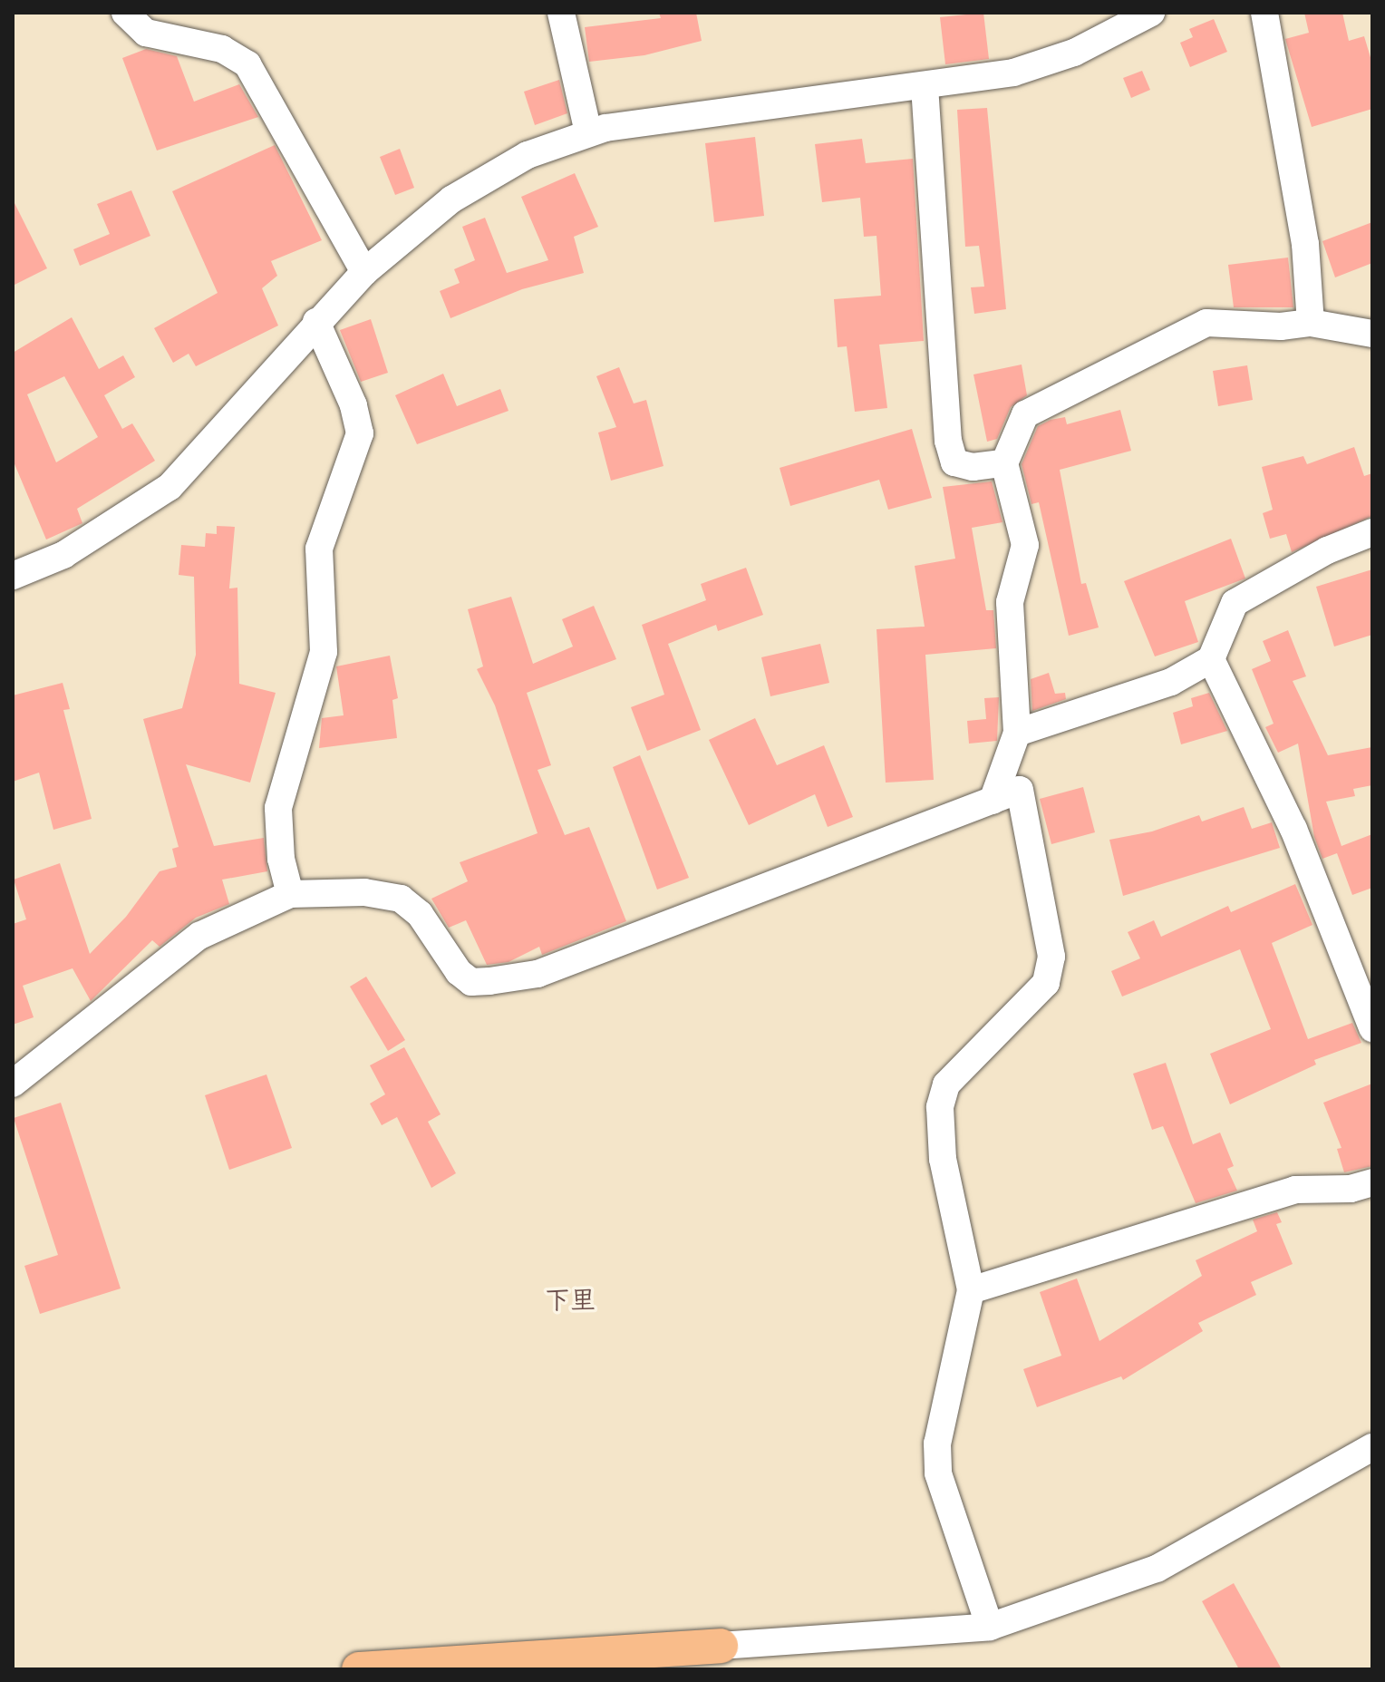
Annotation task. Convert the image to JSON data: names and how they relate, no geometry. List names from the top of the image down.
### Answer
{
  "districts": ["下里"]
}
